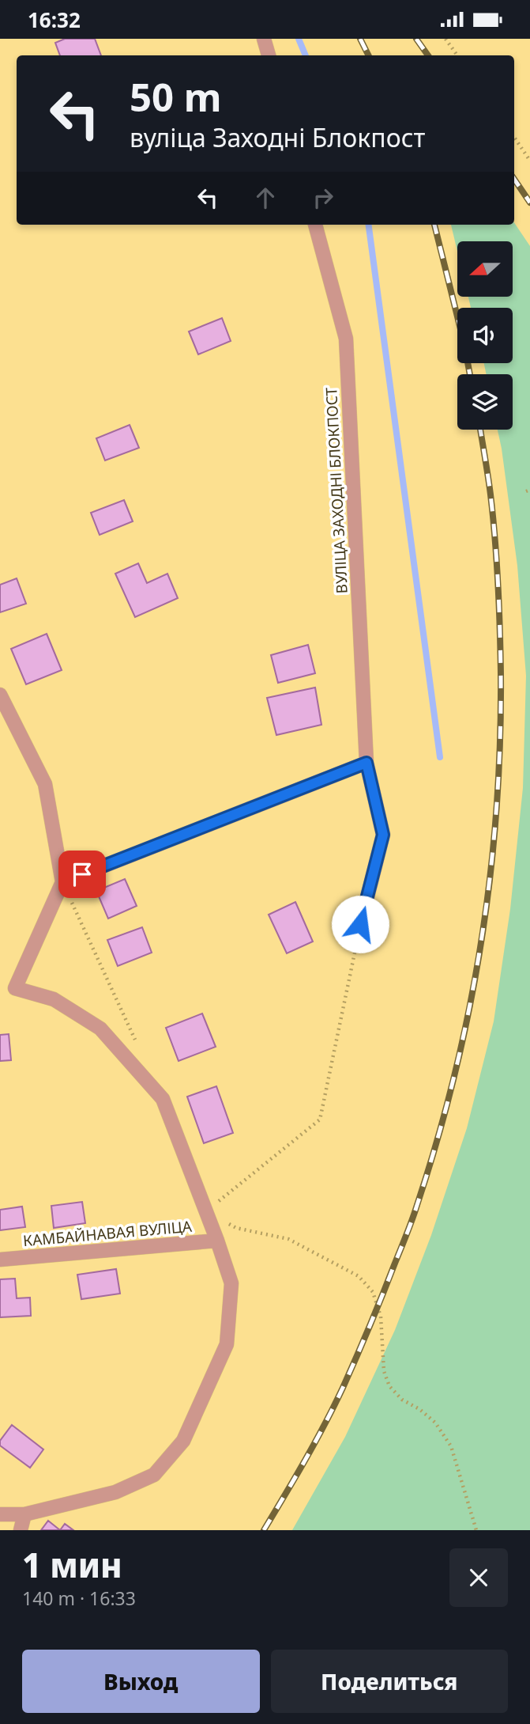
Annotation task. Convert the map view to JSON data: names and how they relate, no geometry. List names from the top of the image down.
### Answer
{
  "streets": {
    "street": ["ВУЛІЦА ЗАХОДНІ БЛОКПОСТ", "КАМБАЙНАВАЯ ВУЛІЦА"]
  },
  "north": "left",
  "page": {
    "status": "16:32",
    "turn": ["50 m", "вуліца Заходні Блокпост"],
    "heading": ["1 мин", "140 m · 16:33"],
    "buttons": ["Выход", "Поделиться"]
  }
}
